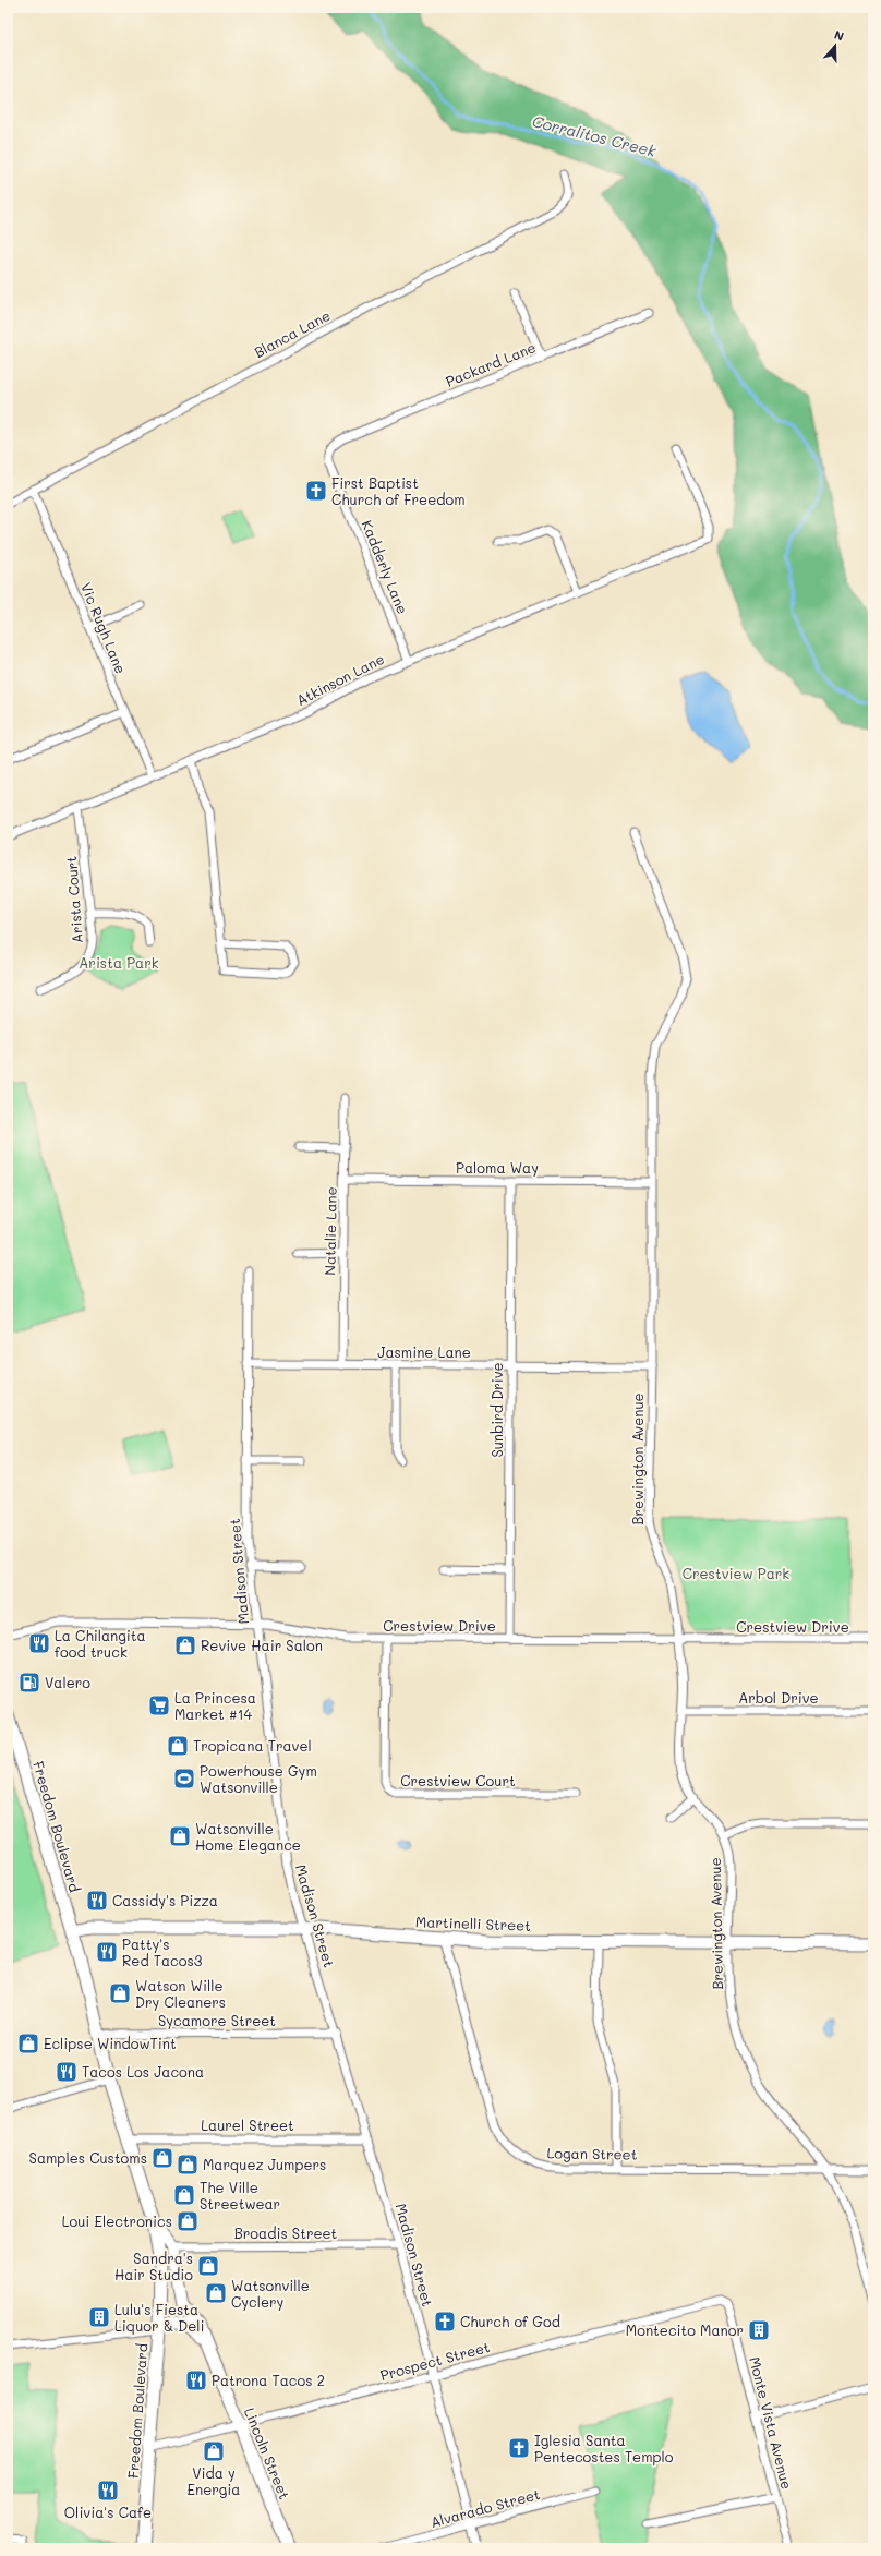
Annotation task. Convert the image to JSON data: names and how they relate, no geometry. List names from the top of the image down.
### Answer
{
  "streets": {
    "street": [
      "Blanca Lane",
      "Packard Lane",
      "Kadderly Lane",
      "Vic Rugh Lane",
      "Atkinson Lane",
      "Arista Court",
      "Paloma Way",
      "Natalie Lane",
      "Jasmine Lane",
      "Sunbird Drive",
      "Brewington Avenue",
      "Madison Street",
      "Crestview Drive",
      "Arbol Drive",
      "Crestview Court",
      "Freedom Boulevard",
      "Martinelli Street",
      "Sycamore Street",
      "Laurel Street",
      "Logan Street",
      "Broadis Street",
      "Prospect Street",
      "Monte Vista Avenue",
      "Lincoln Street",
      "Alvarado Street"
    ]
  },
  "crossings": [
    ["Blanca Lane", "Vic Rugh Lane"],
    ["Packard Lane", "Kadderly Lane"],
    ["Kadderly Lane", "Atkinson Lane"],
    ["Vic Rugh Lane", "Atkinson Lane"],
    ["Atkinson Lane", "Arista Court"],
    ["Paloma Way", "Natalie Lane"],
    ["Paloma Way", "Sunbird Drive"],
    ["Paloma Way", "Brewington Avenue"],
    ["Natalie Lane", "Jasmine Lane"],
    ["Jasmine Lane", "Sunbird Drive"],
    ["Jasmine Lane", "Brewington Avenue"],
    ["Jasmine Lane", "Madison Street"],
    ["Sunbird Drive", "Crestview Drive"],
    ["Brewington Avenue", "Crestview Drive"],
    ["Brewington Avenue", "Arbol Drive"],
    ["Brewington Avenue", "Martinelli Street"],
    ["Brewington Avenue", "Logan Street"],
    ["Madison Street", "Crestview Drive"],
    ["Madison Street", "Martinelli Street"],
    ["Madison Street", "Sycamore Street"],
    ["Madison Street", "Laurel Street"],
    ["Madison Street", "Broadis Street"],
    ["Madison Street", "Prospect Street"],
    ["Madison Street", "Alvarado Street"],
    ["Crestview Drive", "Crestview Court"],
    ["Freedom Boulevard", "Martinelli Street"],
    ["Freedom Boulevard", "Sycamore Street"],
    ["Freedom Boulevard", "Laurel Street"],
    ["Freedom Boulevard", "Broadis Street"],
    ["Freedom Boulevard", "Prospect Street"],
    ["Freedom Boulevard", "Lincoln Street"],
    ["Martinelli Street", "Logan Street"],
    ["Prospect Street", "Monte Vista Avenue"],
    ["Prospect Street", "Lincoln Street"]
  ],
  "water": ["Corralitos Creek"],
  "parks": ["Arista Park", "Crestview Park"],
  "places": {
    "church": ["First Baptist Church of Freedom", "Church of God", "Iglesia Santa Pentecostes Templo"],
    "restaurant": [
      "La Chilangita food truck",
      "Cassidy's Pizza",
      "Patty's Red Tacos3",
      "Tacos Los Jacona",
      "Patrona Tacos 2",
      "Olivia's Cafe"
    ],
    "shop": [
      "Revive Hair Salon",
      "Tropicana Travel",
      "Watsonville Home Elegance",
      "Watson Wille Dry Cleaners",
      "Eclipse WindowTint",
      "Samples Customs",
      "Marquez Jumpers",
      "The Ville Streetwear",
      "Loui Electronics",
      "Sandra's Hair Studio",
      "Watsonville Cyclery",
      "Vida y Energia"
    ],
    "fuel station": ["Valero"],
    "supermarket": ["La Princesa Market #14"],
    "sports": ["Powerhouse Gym Watsonville"],
    "building": ["Lulu's Fiesta Liquor & Deli", "Montecito Manor"]
  },
  "north": "top"
}
